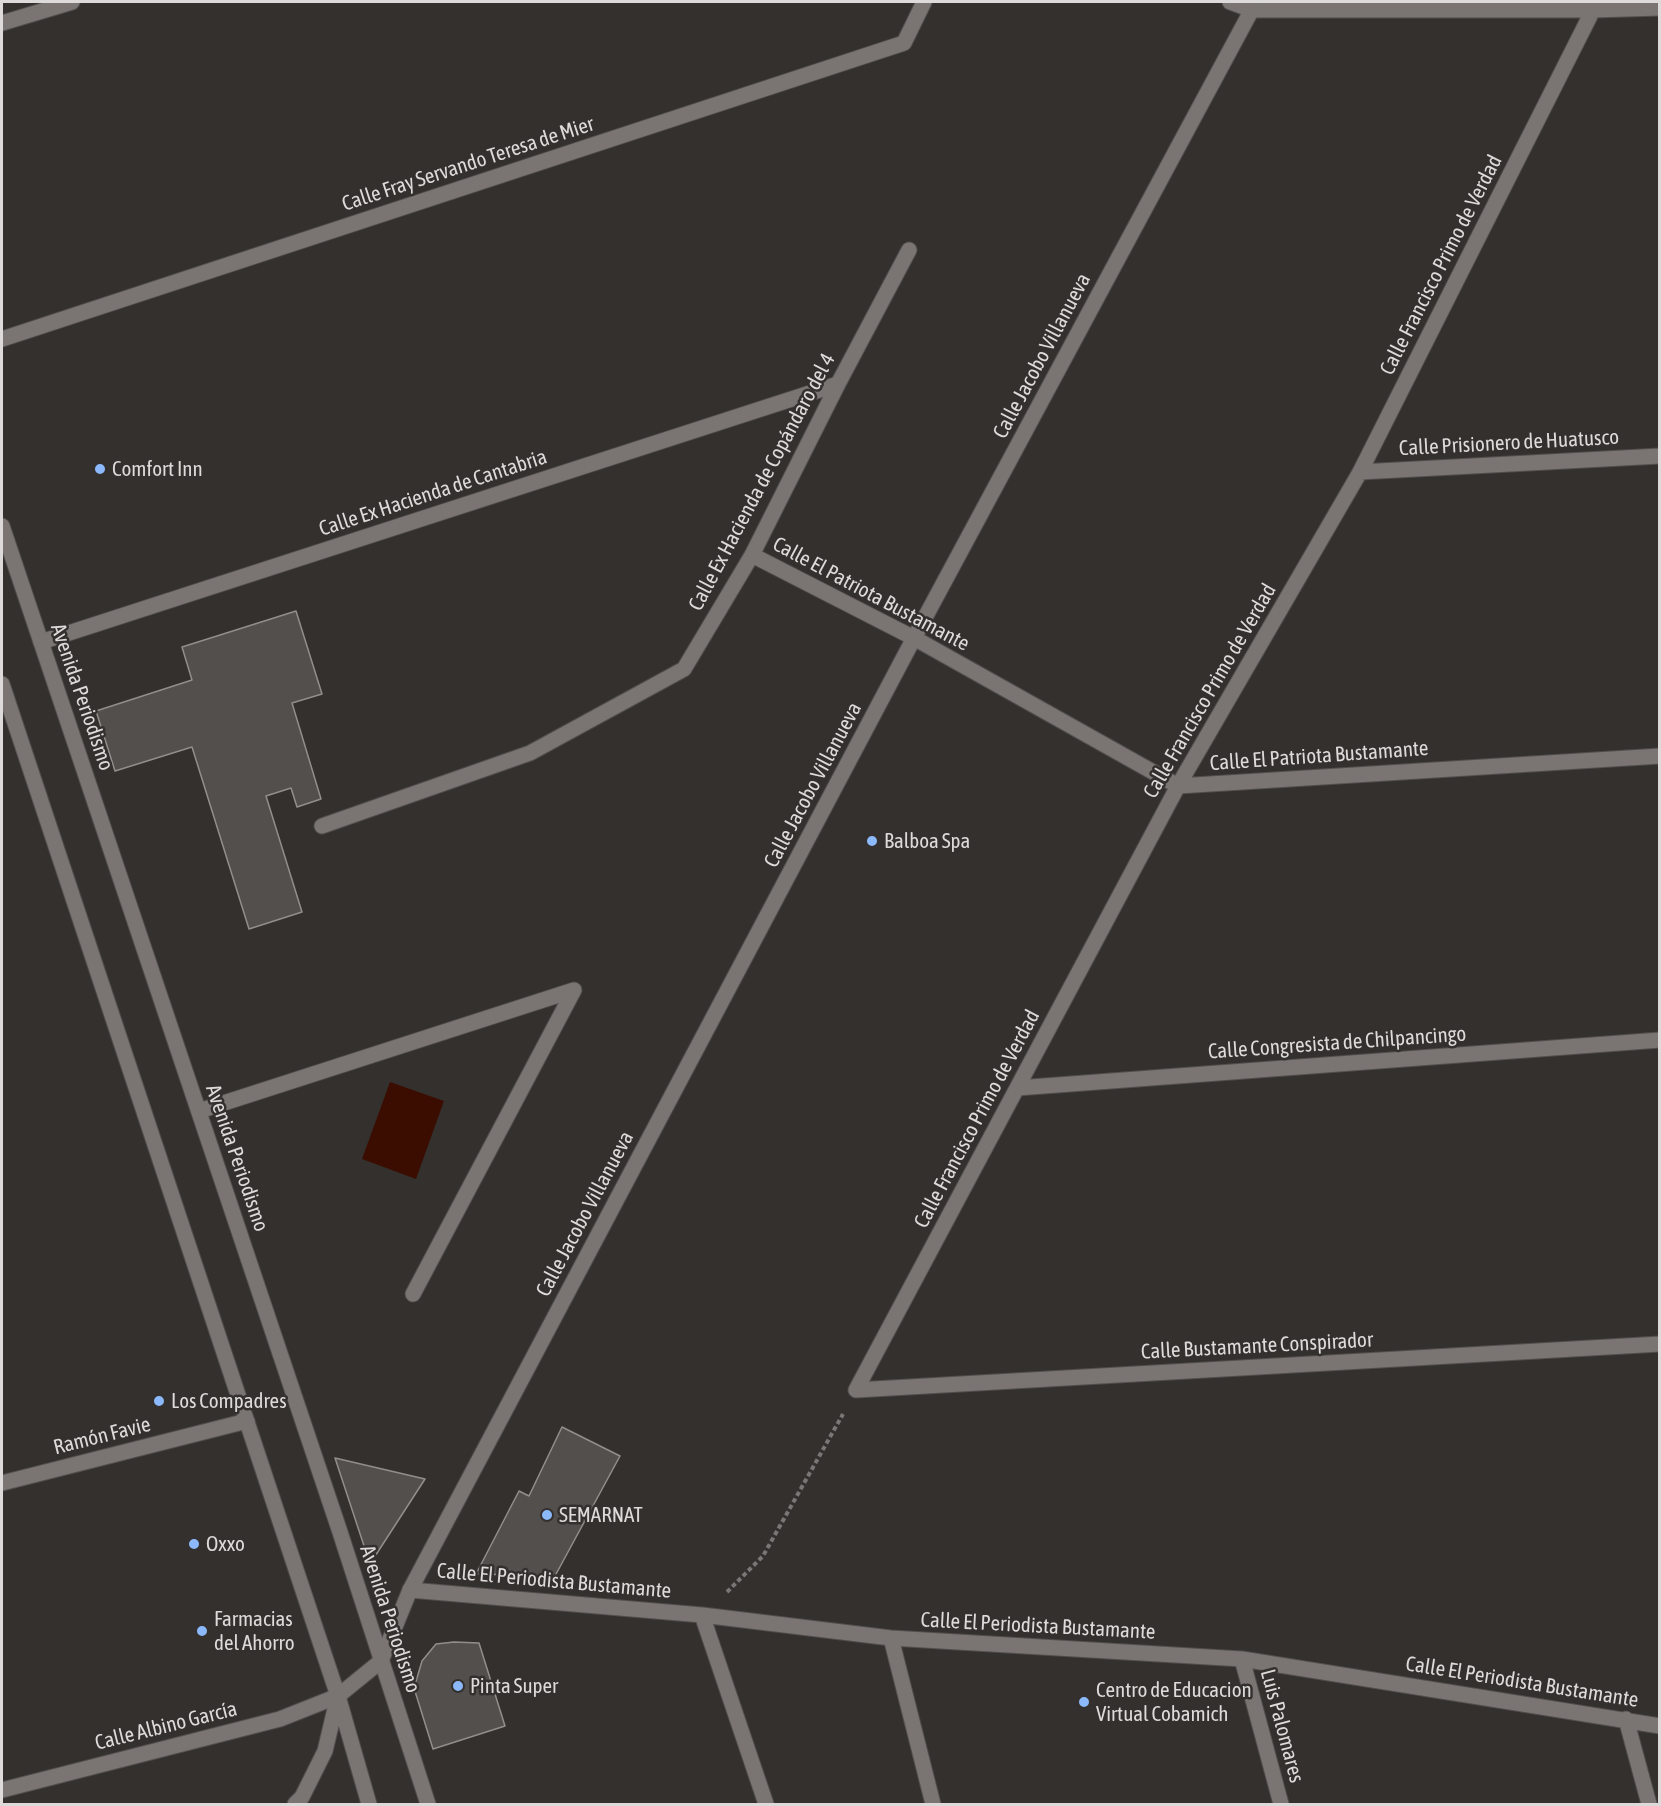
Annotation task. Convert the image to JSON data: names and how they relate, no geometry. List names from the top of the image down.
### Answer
{
  "streets": {
    "street": [
      "Calle Fray Servando Teresa de Mier",
      "Calle Francisco Primo de Verdad",
      "Calle Jacobo Villanueva",
      "Calle Prisionero de Huatusco",
      "Calle Ex Hacienda de Copándaro del 4",
      "Calle Ex Hacienda de Cantabria",
      "Calle El Patriota Bustamante",
      "Avenida Periodismo",
      "Calle Congresista de Chilpancingo",
      "Calle Bustamante Conspirador",
      "Ramón Favie",
      "Calle El Periodista Bustamante",
      "Calle Albino García",
      "Luis Palomares"
    ]
  },
  "crossings": [
    ["Calle Francisco Primo de Verdad", "Calle Prisionero de Huatusco"],
    ["Calle Francisco Primo de Verdad", "Calle El Patriota Bustamante"],
    ["Calle Francisco Primo de Verdad", "Calle Congresista de Chilpancingo"],
    ["Calle Francisco Primo de Verdad", "Calle Bustamante Conspirador"],
    ["Calle Jacobo Villanueva", "Calle El Patriota Bustamante"],
    ["Calle Jacobo Villanueva", "Avenida Periodismo"],
    ["Calle Jacobo Villanueva", "Calle El Periodista Bustamante"],
    ["Calle Jacobo Villanueva", "Calle Albino García"],
    ["Calle Ex Hacienda de Copándaro del 4", "Calle Ex Hacienda de Cantabria"],
    ["Calle Ex Hacienda de Copándaro del 4", "Calle El Patriota Bustamante"],
    ["Calle Ex Hacienda de Cantabria", "Avenida Periodismo"],
    ["Avenida Periodismo", "Calle Albino García"],
    ["Calle El Periodista Bustamante", "Luis Palomares"]
  ],
  "places": [
    "Comfort Inn",
    "Balboa Spa",
    "Los Compadres",
    "SEMARNAT",
    "Oxxo",
    "Farmacias del Ahorro",
    "Pinta Super",
    "Centro de Educacion Virtual Cobamich"
  ]
}
